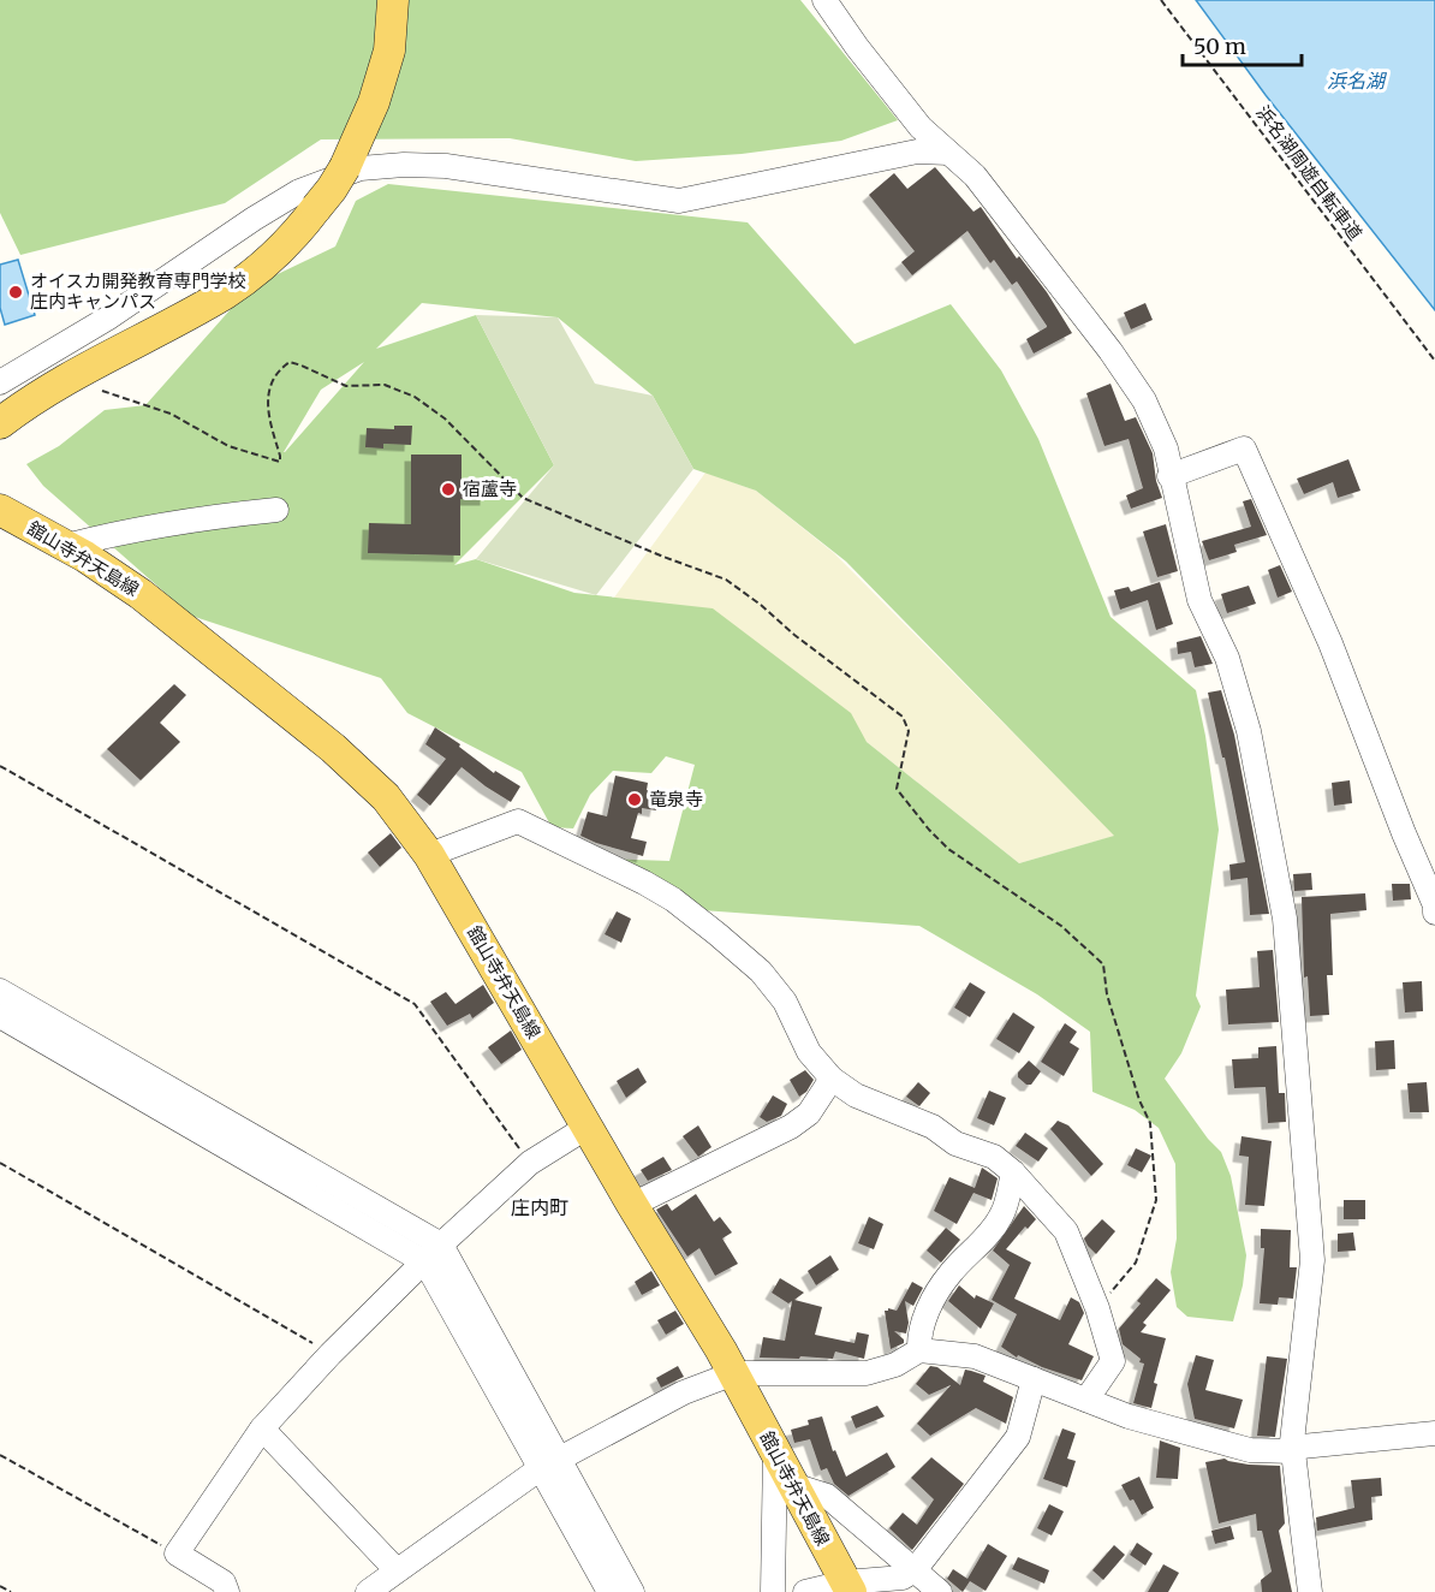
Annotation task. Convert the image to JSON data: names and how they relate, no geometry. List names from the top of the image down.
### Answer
{
  "streets": {
    "main road": ["舘山寺弁天島線"],
    "path": ["浜名湖周遊自転車道"]
  },
  "districts": ["庄内町"],
  "water": ["浜名湖"],
  "places": ["オイスカ開発教育専門学校 庄内キャンパス", "宿蘆寺", "竜泉寺"],
  "scale_bar": "50 m"
}
